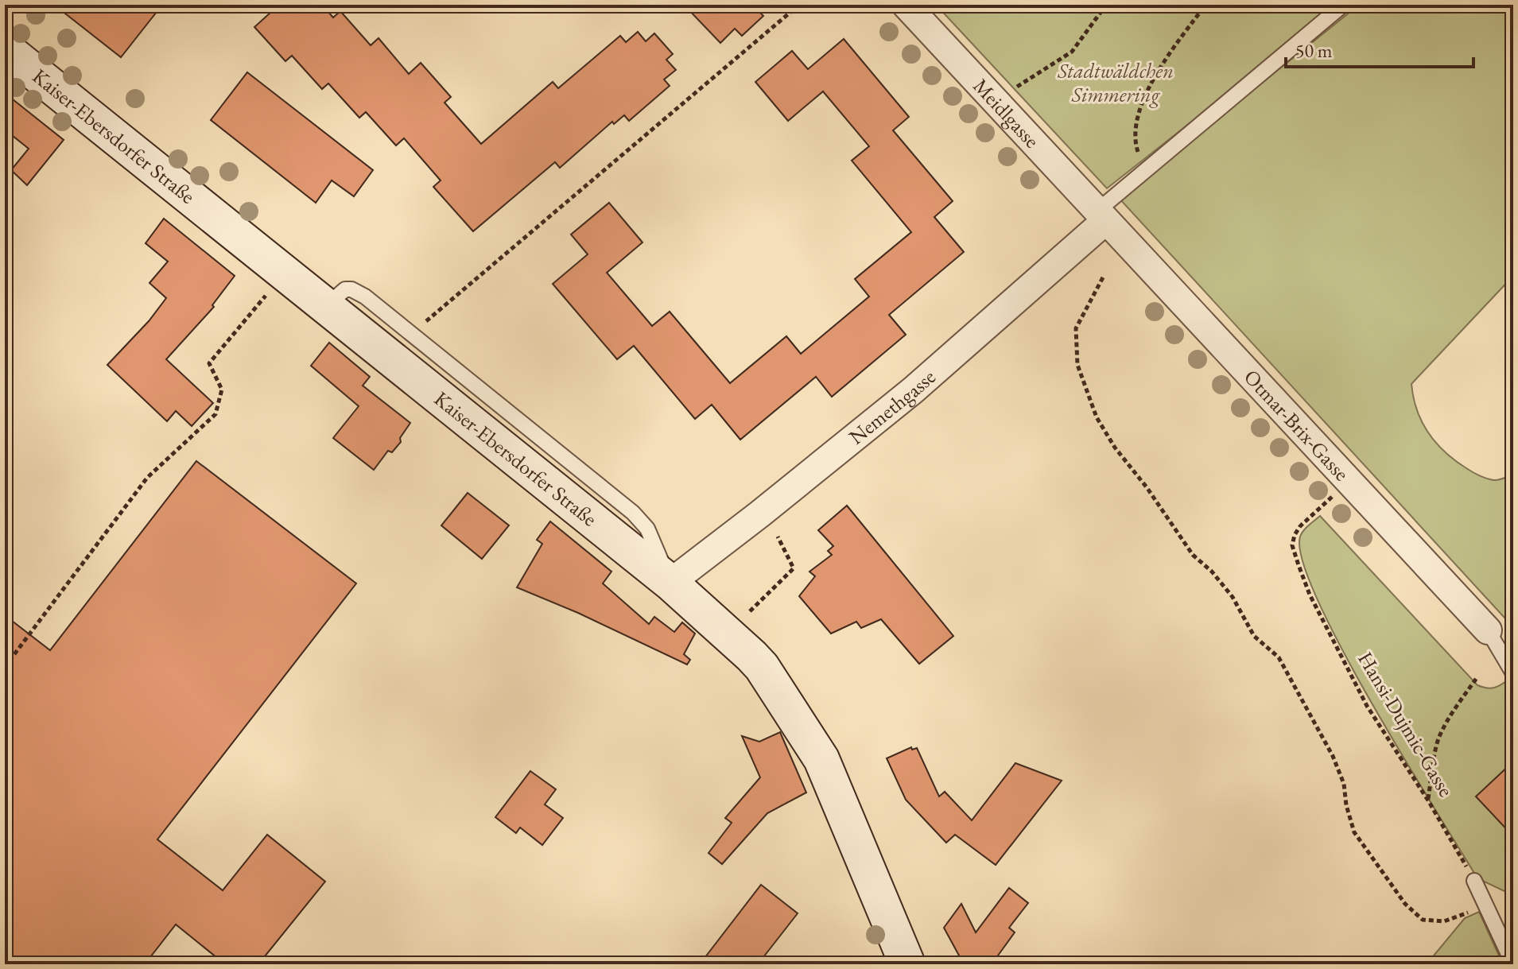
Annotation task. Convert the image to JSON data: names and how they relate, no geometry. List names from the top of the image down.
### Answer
{
  "streets": {
    "main road": ["Kaiser-Ebersdorfer Straße"],
    "street": ["Meidlgasse", "Nemethgasse", "Otmar-Brix-Gasse"],
    "path": ["Hansi-Dujmic-Gasse"]
  },
  "crossings": [
    ["Meidlgasse", "Nemethgasse"],
    ["Meidlgasse", "Otmar-Brix-Gasse"],
    ["Kaiser-Ebersdorfer Straße", "Nemethgasse"],
    ["Nemethgasse", "Otmar-Brix-Gasse"]
  ],
  "parks": ["Stadtwäldchen Simmering"],
  "scale_bar": "50 m"
}
